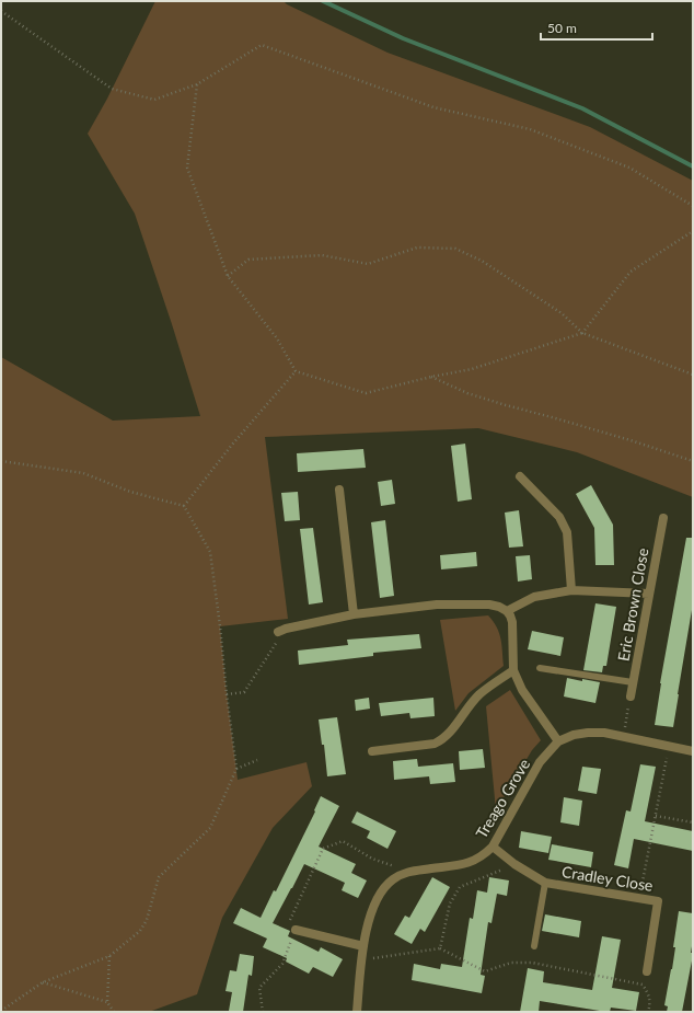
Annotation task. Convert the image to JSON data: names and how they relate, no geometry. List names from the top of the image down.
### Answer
{
  "streets": {
    "street": ["Eric Brown Close", "Treago Grove", "Cradley Close"]
  },
  "crossings": [
    ["Treago Grove", "Cradley Close"]
  ],
  "scale_bar": "50 m"
}
